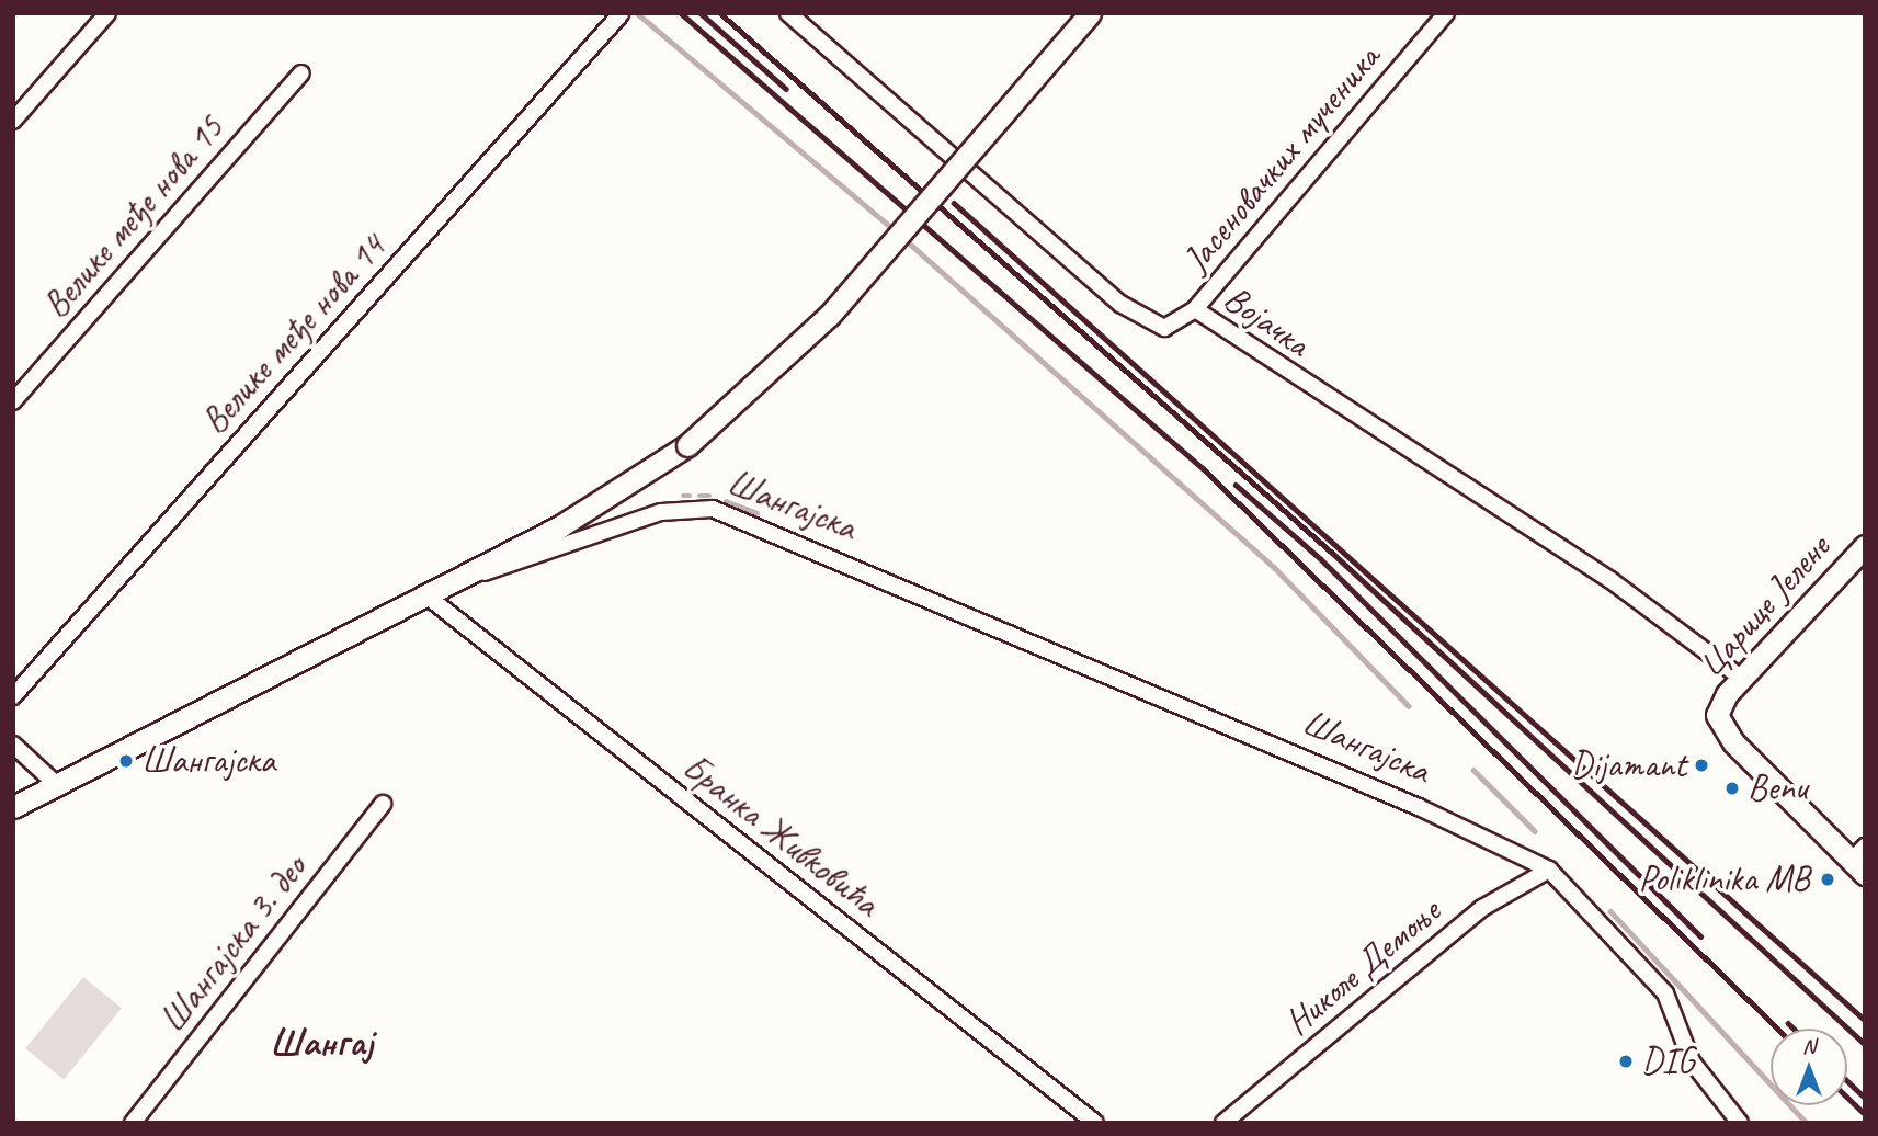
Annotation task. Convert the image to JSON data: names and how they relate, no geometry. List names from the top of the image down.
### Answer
{
  "streets": {
    "main road": ["Шангајска", "Царице Јелене"],
    "street": [
      "Јасеновачких мученика",
      "Велике међе нова 15",
      "Војачка",
      "Велике међе нова 14",
      "Бранка Живковића",
      "Шангајска 3. део",
      "Николе Демоње"
    ]
  },
  "crossings": [
    ["Јасеновачких мученика", "Војачка"],
    ["Војачка", "Царице Јелене"],
    ["Шангајска", "Бранка Живковића"],
    ["Шангајска", "Николе Демоње"]
  ],
  "districts": ["Шангај"],
  "places": [
    "Шангајска",
    "Dijamant",
    "Benu",
    "Poliklinika MB",
    "DIG"
  ],
  "north": "top"
}
